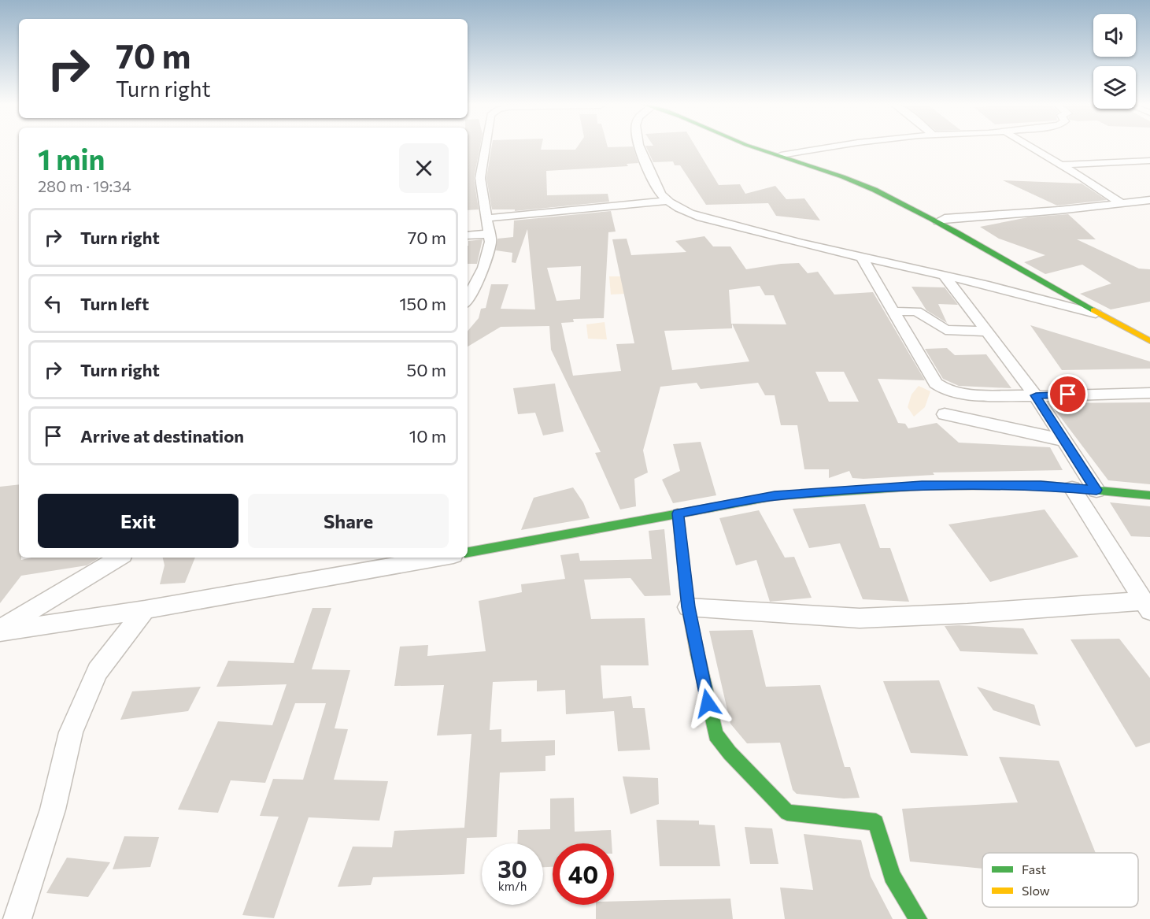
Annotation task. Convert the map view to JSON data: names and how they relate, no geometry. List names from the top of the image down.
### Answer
{
  "legend": ["Fast", "Slow"],
  "page": {
    "turn": ["70 m", "Turn right"],
    "heading": ["1 min", "280 m · 19:34"],
    "list": [
      {
        "name": "Turn right",
        "value": "70 m"
      },
      {
        "name": "Turn left",
        "value": "150 m"
      },
      {
        "name": "Turn right",
        "value": "50 m"
      },
      {
        "name": "Arrive at destination",
        "value": "10 m"
      }
    ],
    "buttons": ["Exit", "Share"],
    "speed": "30 km/h",
    "limit": "40"
  }
}
